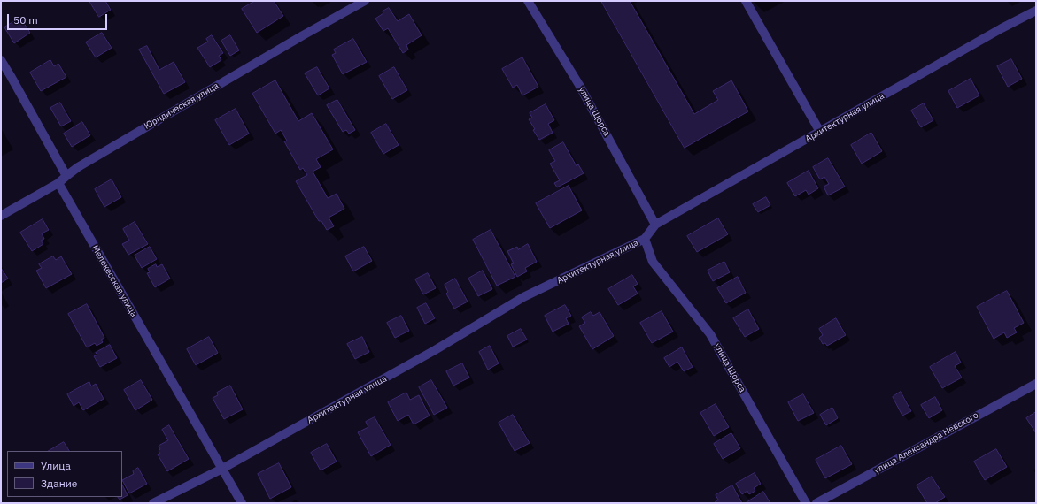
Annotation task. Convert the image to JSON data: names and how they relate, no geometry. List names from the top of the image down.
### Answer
{
  "streets": {
    "street": [
      "Юридическая улица",
      "улица Щорса",
      "Архитектурная улица",
      "Мелекесская улица",
      "улица Александра Невского"
    ]
  },
  "crossings": [
    ["Юридическая улица", "Мелекесская улица"],
    ["улица Щорса", "Архитектурная улица"],
    ["Архитектурная улица", "Мелекесская улица"]
  ],
  "legend": ["Улица", "Здание"],
  "scale_bar": "50 m"
}
